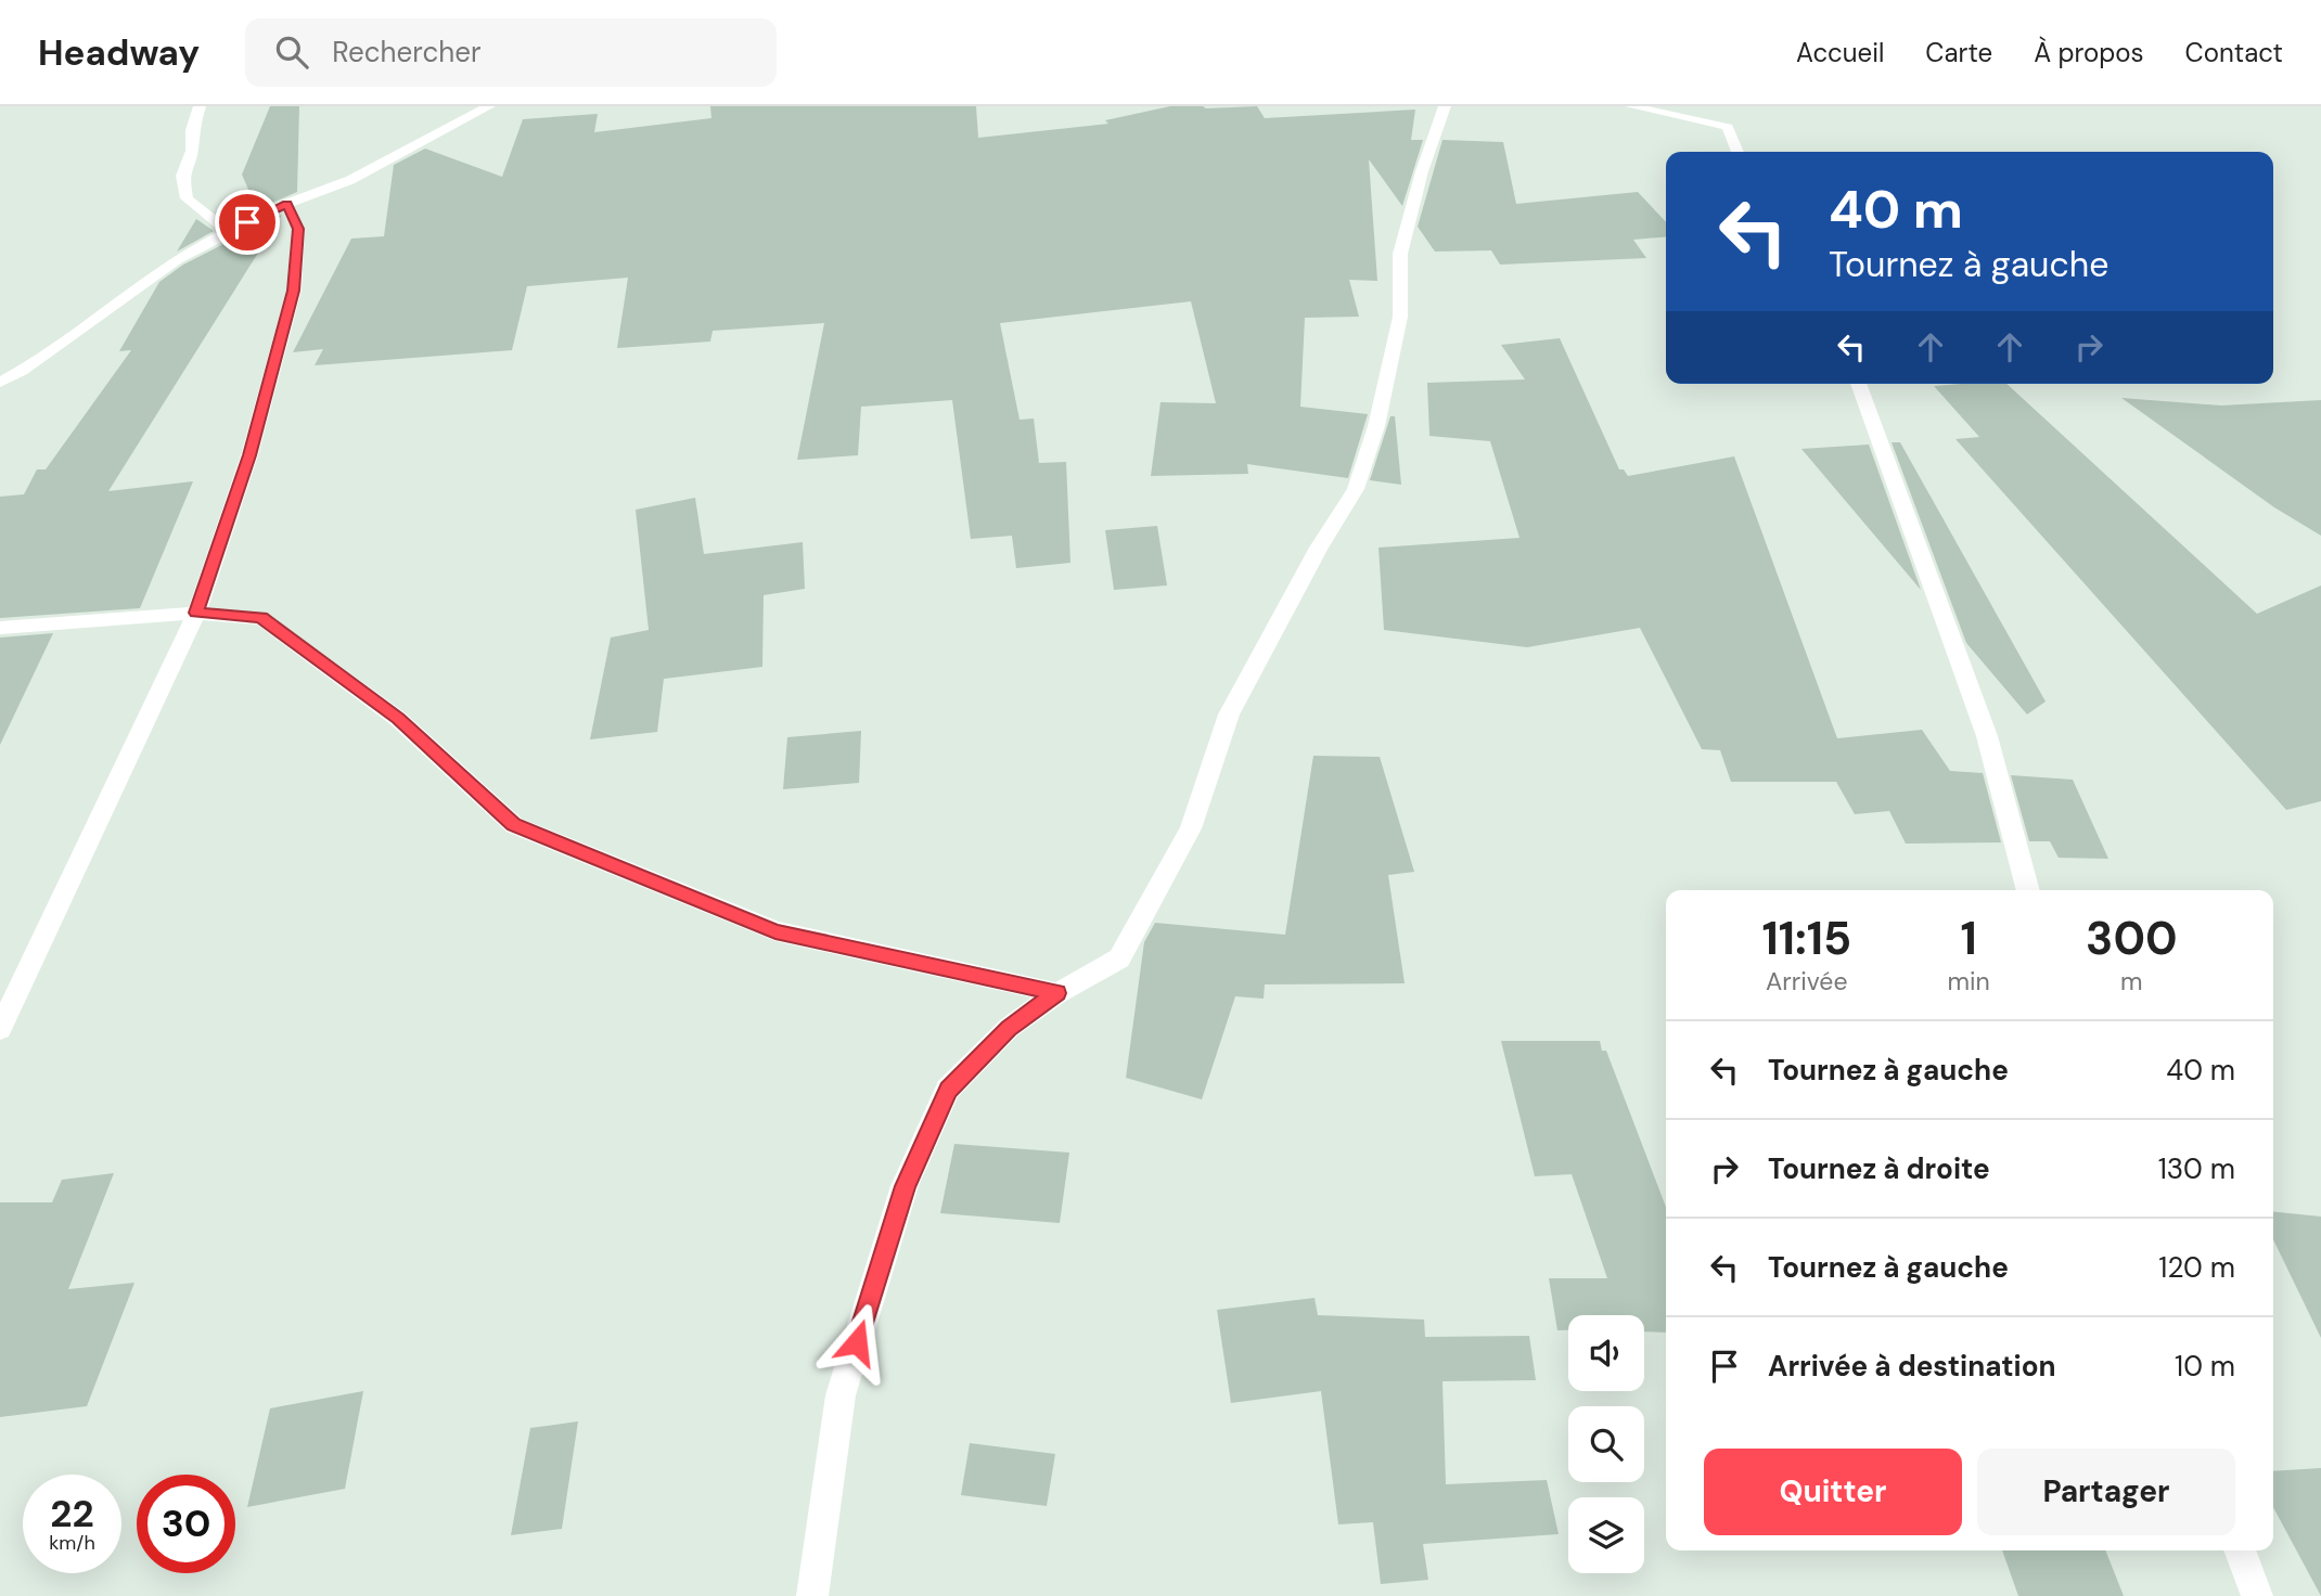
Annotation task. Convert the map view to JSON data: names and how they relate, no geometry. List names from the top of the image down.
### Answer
{
  "page": {
    "header": "Headway",
    "search": "Rechercher",
    "nav": [
      "Accueil",
      "Carte",
      "À propos",
      "Contact"
    ],
    "turn": ["40 m", "Tournez à gauche"],
    "eta": [
      "11:15",
      "Arrivée",
      "1",
      "min",
      "300",
      "m"
    ],
    "list": [
      {
        "name": "Tournez à gauche",
        "value": "40 m"
      },
      {
        "name": "Tournez à droite",
        "value": "130 m"
      },
      {
        "name": "Tournez à gauche",
        "value": "120 m"
      },
      {
        "name": "Arrivée à destination",
        "value": "10 m"
      }
    ],
    "buttons": ["Quitter", "Partager"],
    "speed": "22 km/h",
    "limit": "30"
  }
}
